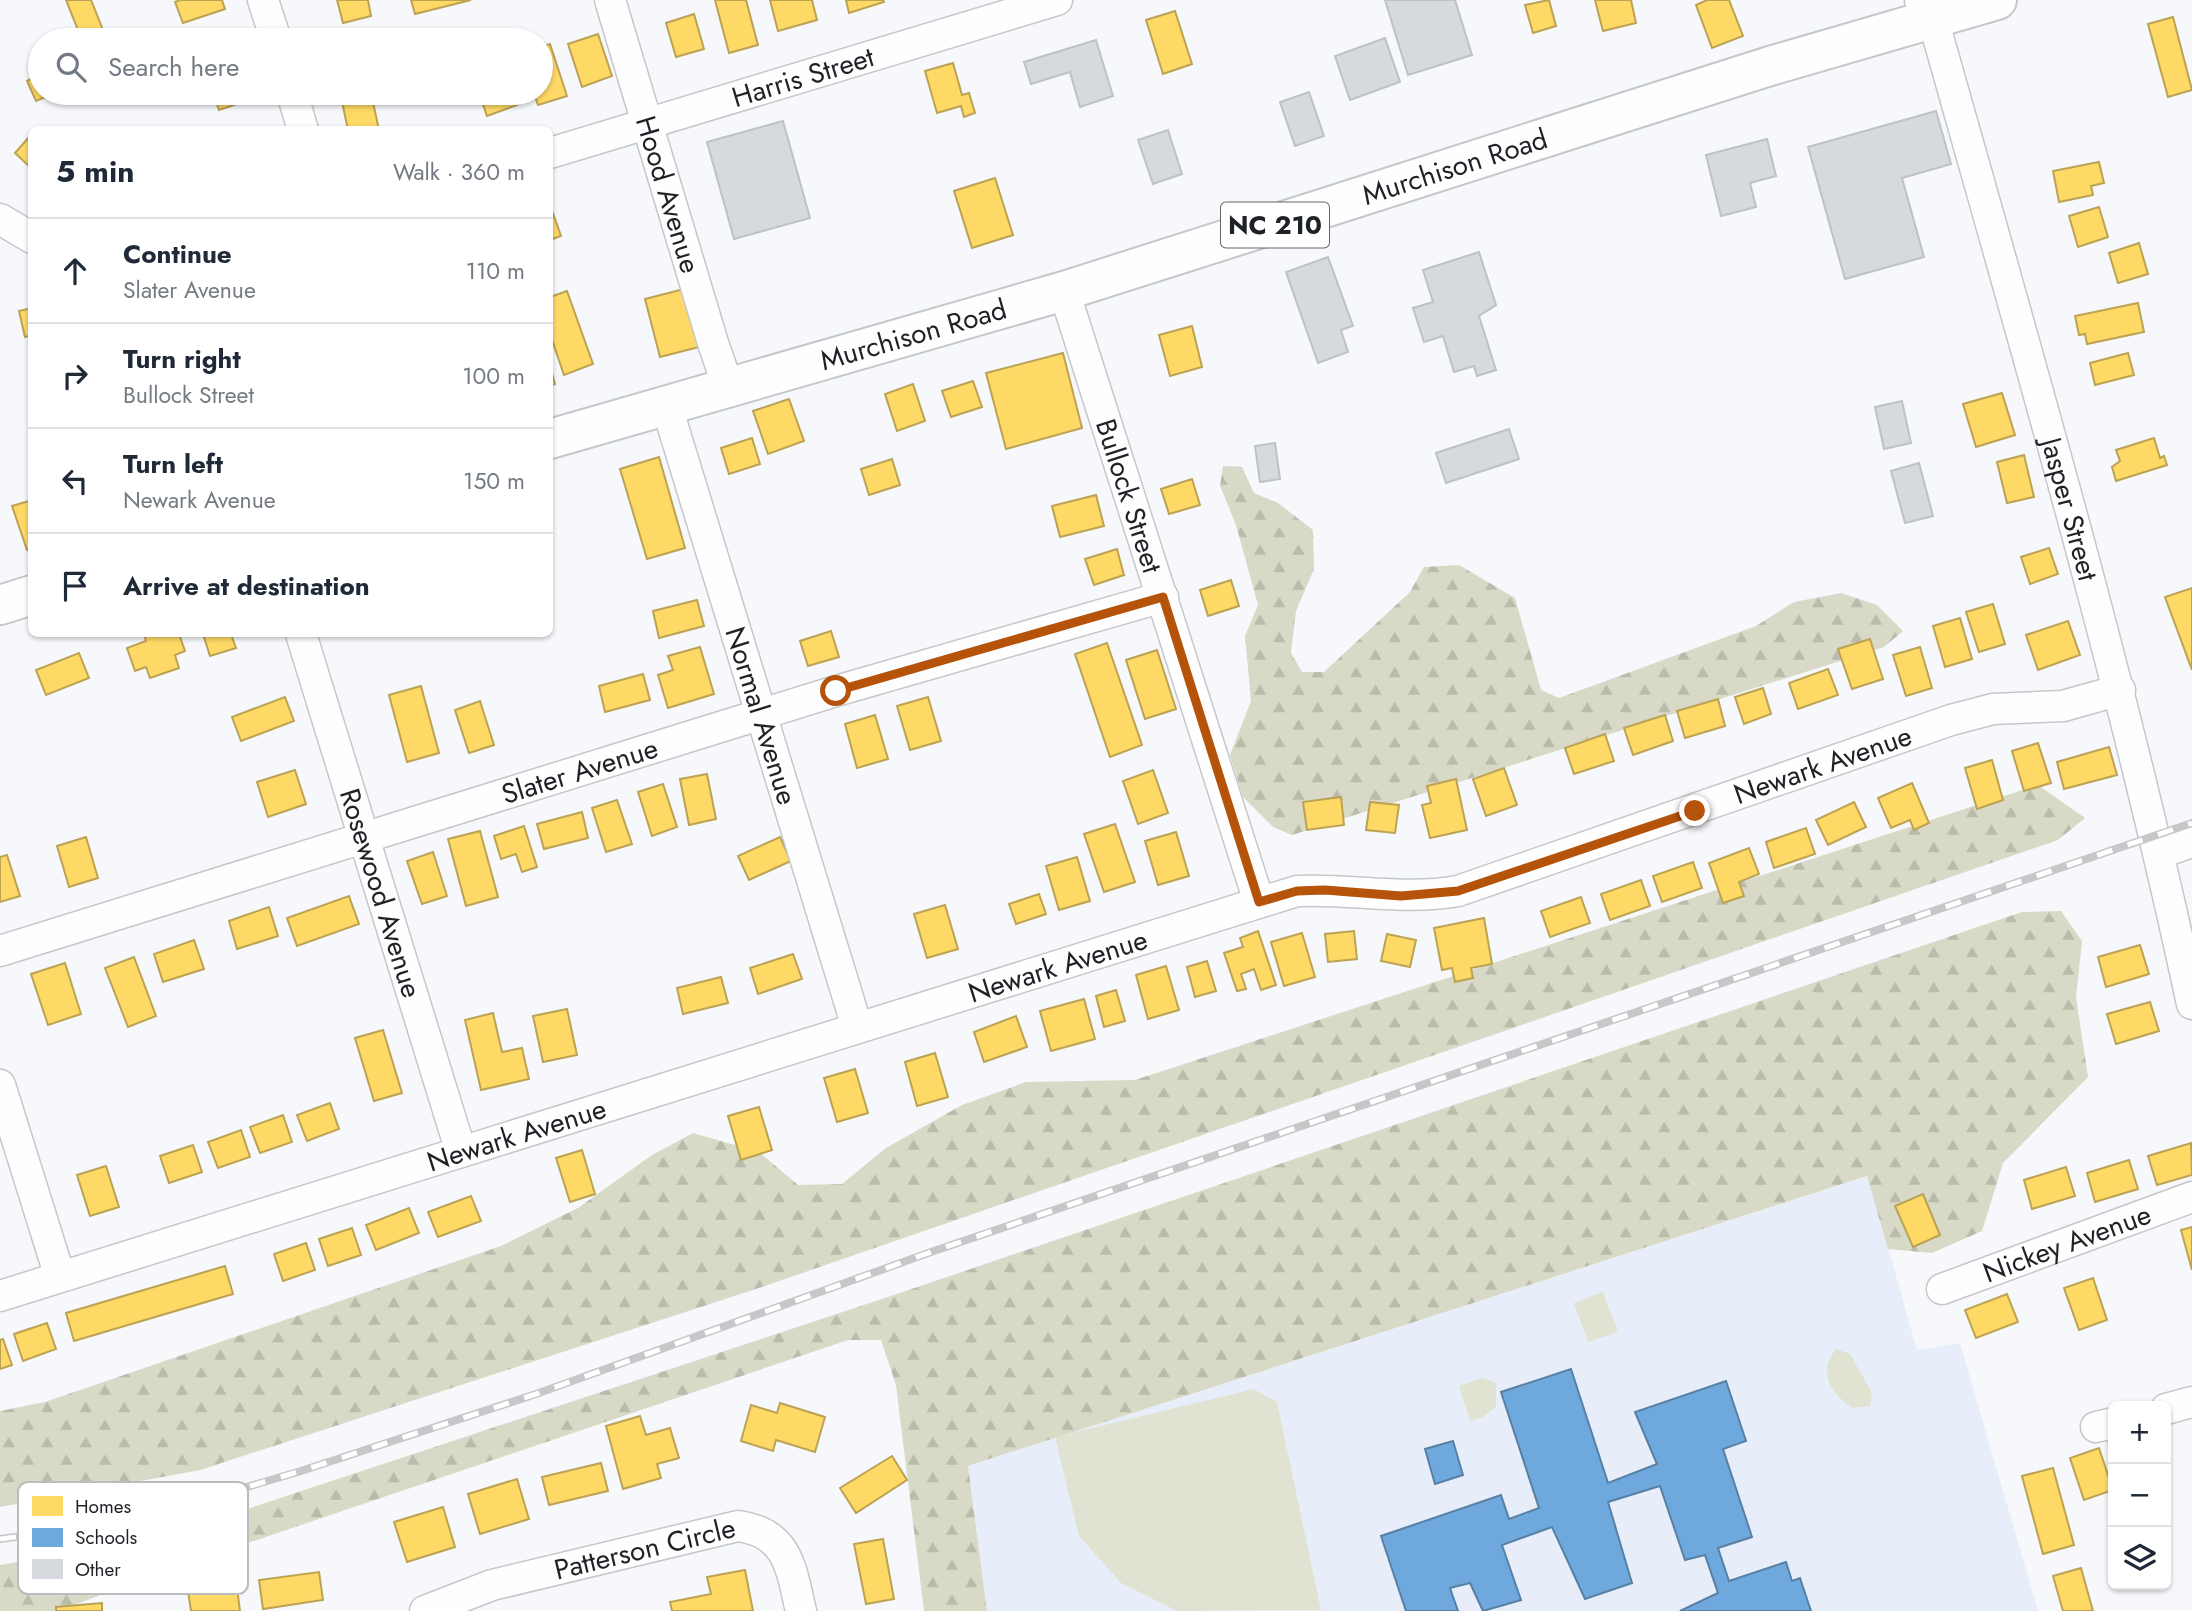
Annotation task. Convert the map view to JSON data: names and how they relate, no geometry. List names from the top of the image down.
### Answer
{
  "streets": {
    "main road": ["Murchison Road", "NC 210"],
    "street": [
      "Harris Street",
      "Hood Avenue",
      "Bullock Street",
      "Jasper Street",
      "Normal Avenue",
      "Newark Avenue",
      "Slater Avenue",
      "Rosewood Avenue",
      "Nickey Avenue",
      "Patterson Circle"
    ]
  },
  "crossings": [
    ["Harris Street", "Hood Avenue"],
    ["Murchison Road", "Hood Avenue"],
    ["Murchison Road", "Bullock Street"],
    ["Murchison Road", "Jasper Street"],
    ["Murchison Road", "Normal Avenue"],
    ["Bullock Street", "Newark Avenue"],
    ["Bullock Street", "Slater Avenue"],
    ["Jasper Street", "Newark Avenue"],
    ["Normal Avenue", "Newark Avenue"],
    ["Normal Avenue", "Slater Avenue"],
    ["Newark Avenue", "Rosewood Avenue"],
    ["Slater Avenue", "Rosewood Avenue"]
  ],
  "legend": ["Homes", "Schools", "Other"],
  "page": {
    "search": "Search here",
    "heading": ["5 min", "Walk · 360 m"],
    "list": [
      ["Continue", "Slater Avenue", "110 m"],
      ["Turn right", "Bullock Street", "100 m"],
      ["Turn left", "Newark Avenue", "150 m"],
      "Arrive at destination"
    ],
    "map_buttons": ["+", "−"]
  }
}
